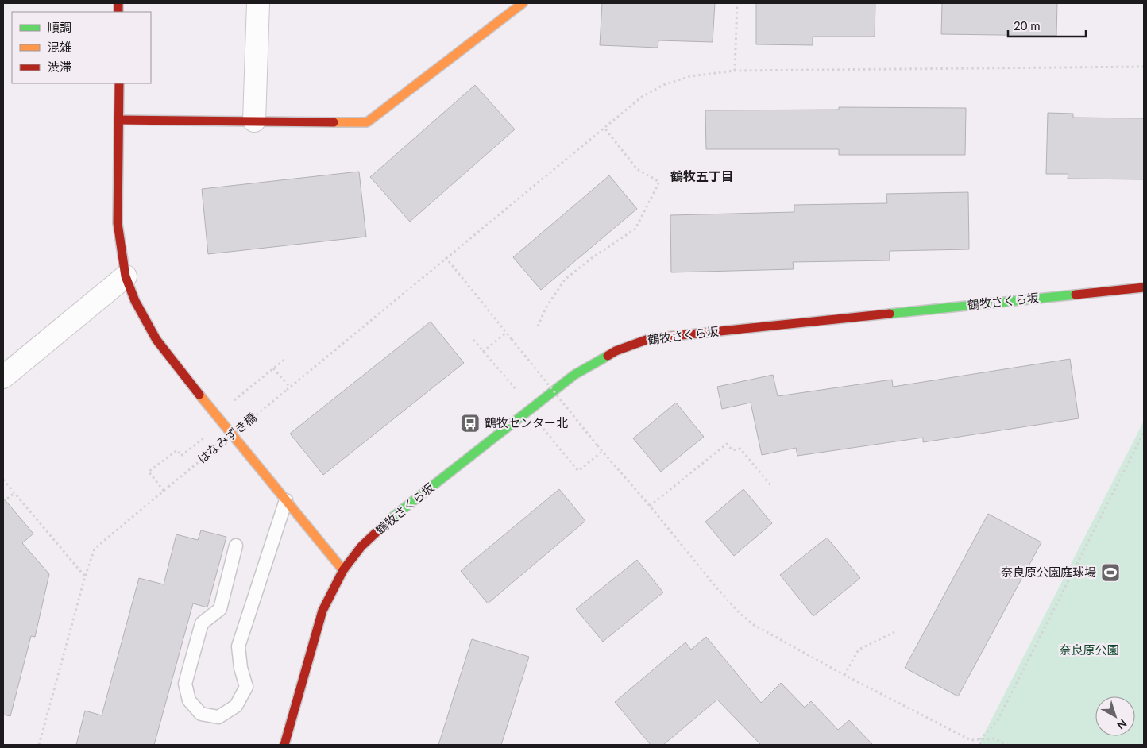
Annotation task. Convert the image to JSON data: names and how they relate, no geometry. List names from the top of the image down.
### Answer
{
  "streets": {
    "street": ["鶴牧さくら坂"],
    "path": ["はなみずき橋"]
  },
  "districts": ["鶴牧五丁目"],
  "parks": ["奈良原公園"],
  "places": {
    "bus stop": ["鶴牧センター北"],
    "sports": ["奈良原公園庭球場"]
  },
  "legend": ["順調", "混雑", "渋滞"],
  "scale_bar": "20 m",
  "north": "bottom right"
}
